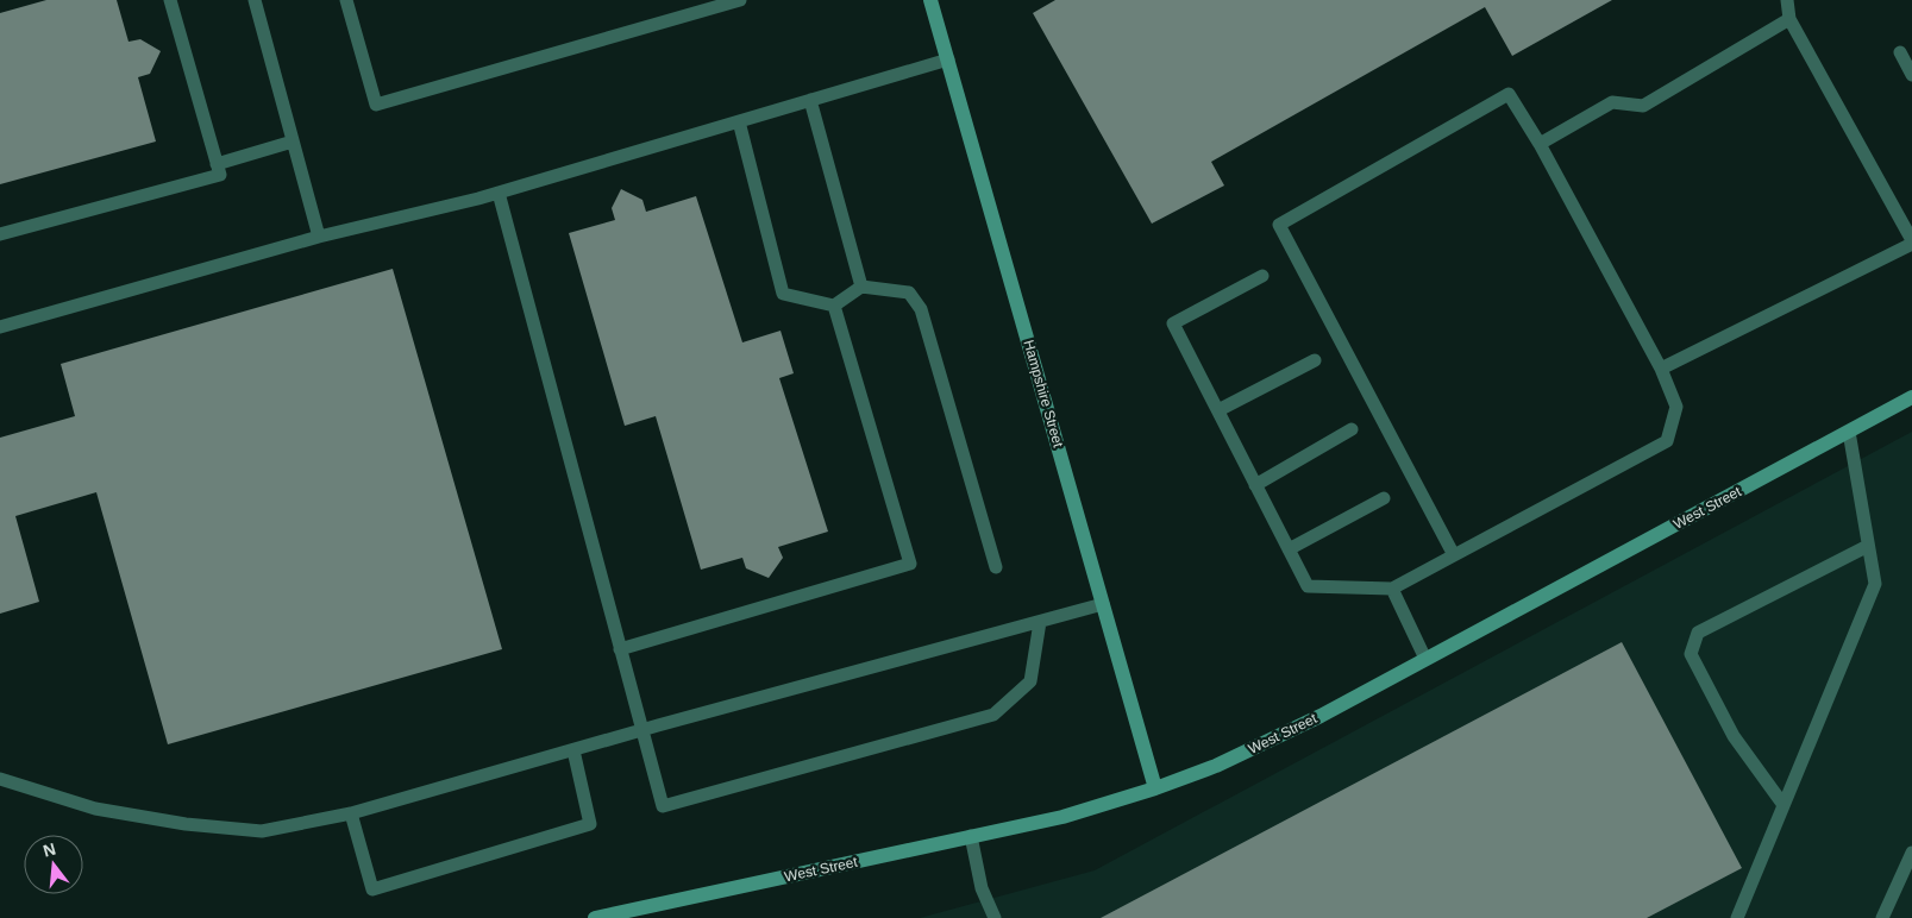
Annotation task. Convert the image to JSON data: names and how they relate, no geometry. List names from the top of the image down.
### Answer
{
  "streets": {
    "street": ["Hampshire Street", "West Street"]
  },
  "crossings": [
    ["Hampshire Street", "West Street"]
  ],
  "north": "top"
}
